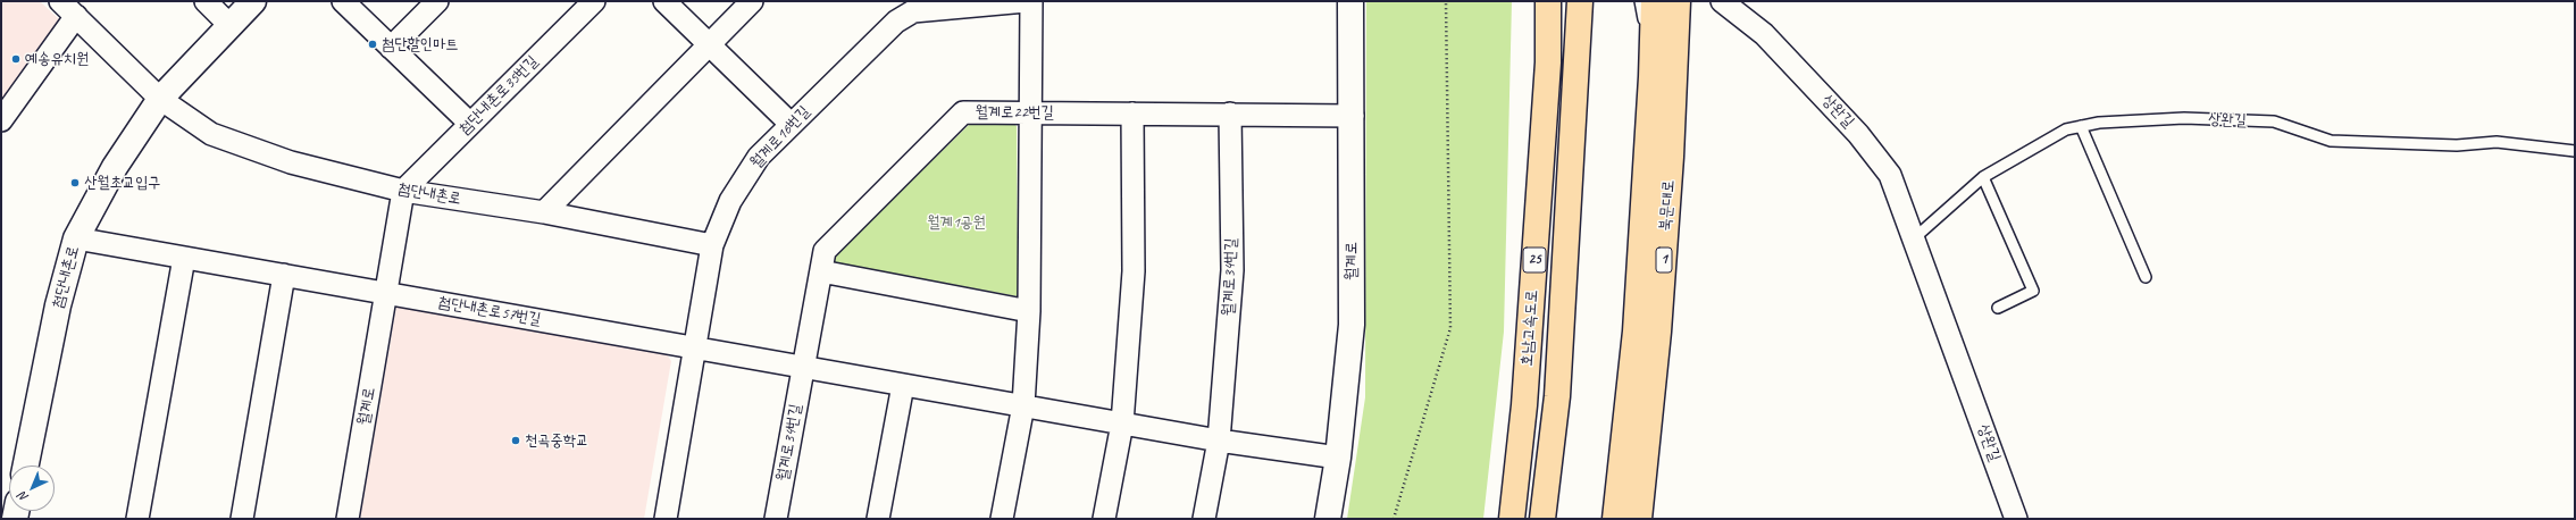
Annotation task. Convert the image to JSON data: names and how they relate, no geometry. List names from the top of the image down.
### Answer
{
  "streets": {
    "main road": [
      "북문대로",
      "25",
      "1",
      "호남고속도로"
    ],
    "street": [
      "첨단내촌로35번길",
      "상완길",
      "월계로22번길",
      "월계로16번길",
      "첨단내촌로",
      "월계로",
      "월계로34번길",
      "첨단내촌로57번길"
    ]
  },
  "crossings": [
    ["첨단내촌로35번길", "첨단내촌로"],
    ["첨단내촌로35번길", "월계로"],
    ["월계로22번길", "월계로"],
    ["월계로22번길", "월계로34번길"],
    ["월계로16번길", "첨단내촌로"],
    ["월계로16번길", "첨단내촌로57번길"],
    ["첨단내촌로", "월계로"],
    ["첨단내촌로", "첨단내촌로57번길"],
    ["월계로", "첨단내촌로57번길"]
  ],
  "parks": ["월계1공원"],
  "places": [
    "첨단할인마트",
    "예송유치원",
    "산월초교입구",
    "천곡중학교"
  ],
  "north": "bottom left"
}
